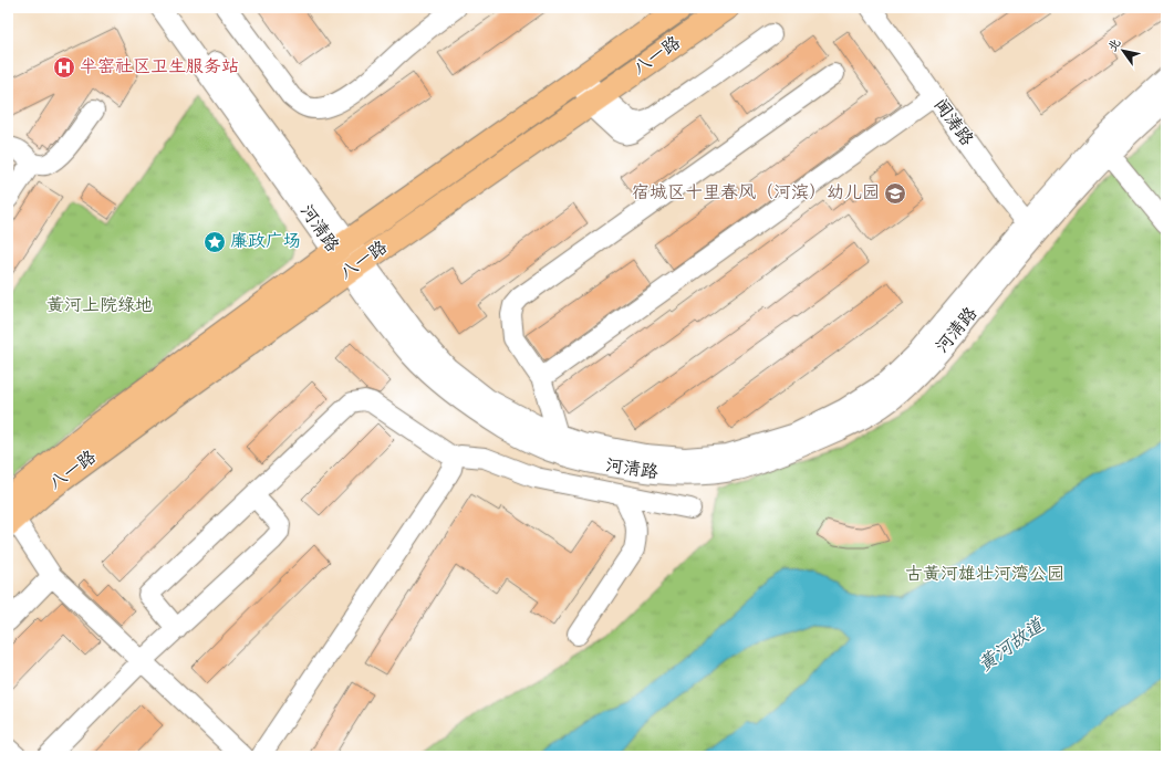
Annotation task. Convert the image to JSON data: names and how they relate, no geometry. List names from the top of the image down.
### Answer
{
  "streets": {
    "main road": ["八一路"],
    "street": ["闻涛路", "河清路"]
  },
  "crossings": [
    ["八一路", "河清路"],
    ["闻涛路", "河清路"]
  ],
  "water": ["黄河故道"],
  "parks": ["黄河上院绿地", "古黄河雄壮河湾公园"],
  "places": {
    "hospital": ["半窑社区卫生服务站"],
    "school or university": ["宿城区十里春风（河滨）幼儿园"],
    "place": ["廉政广场"]
  },
  "north": "top left"
}
